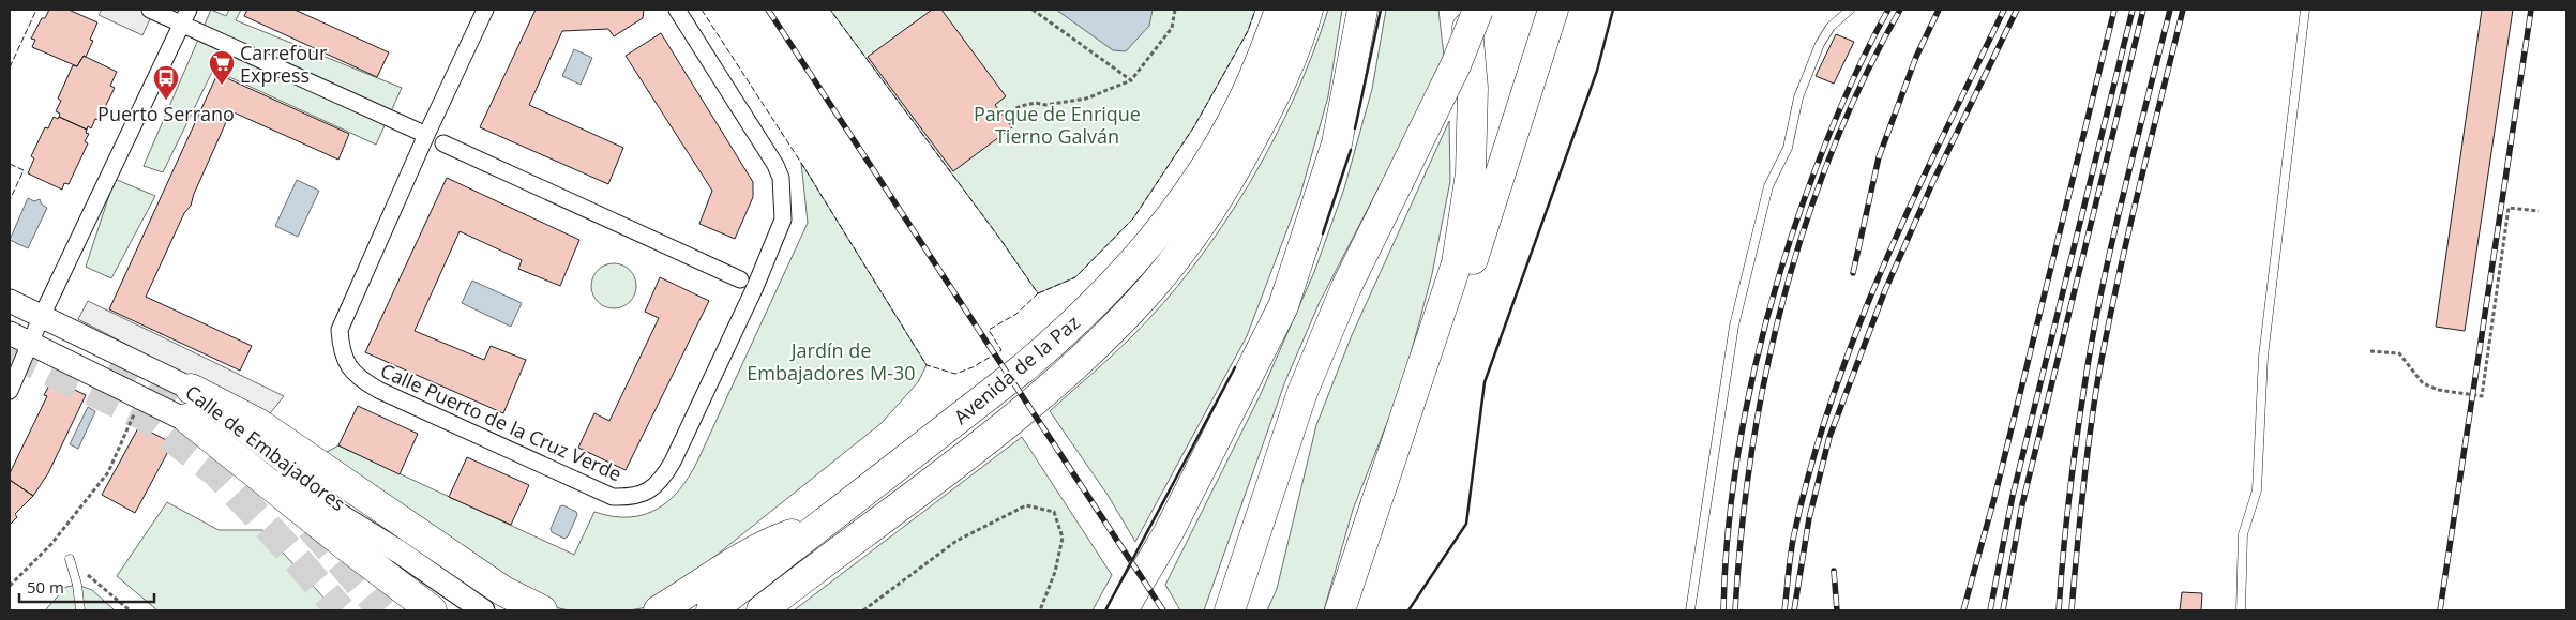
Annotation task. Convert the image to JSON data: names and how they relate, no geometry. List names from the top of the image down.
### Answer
{
  "streets": {
    "highway": ["Avenida de la Paz"],
    "main road": ["Calle de Embajadores"],
    "street": ["Calle Puerto de la Cruz Verde"]
  },
  "parks": ["Parque de Enrique Tierno Galván", "Jardín de Embajadores M-30"],
  "places": {
    "supermarket": ["Carrefour Express"],
    "bus stop": ["Puerto Serrano"]
  },
  "scale_bar": "50 m"
}
